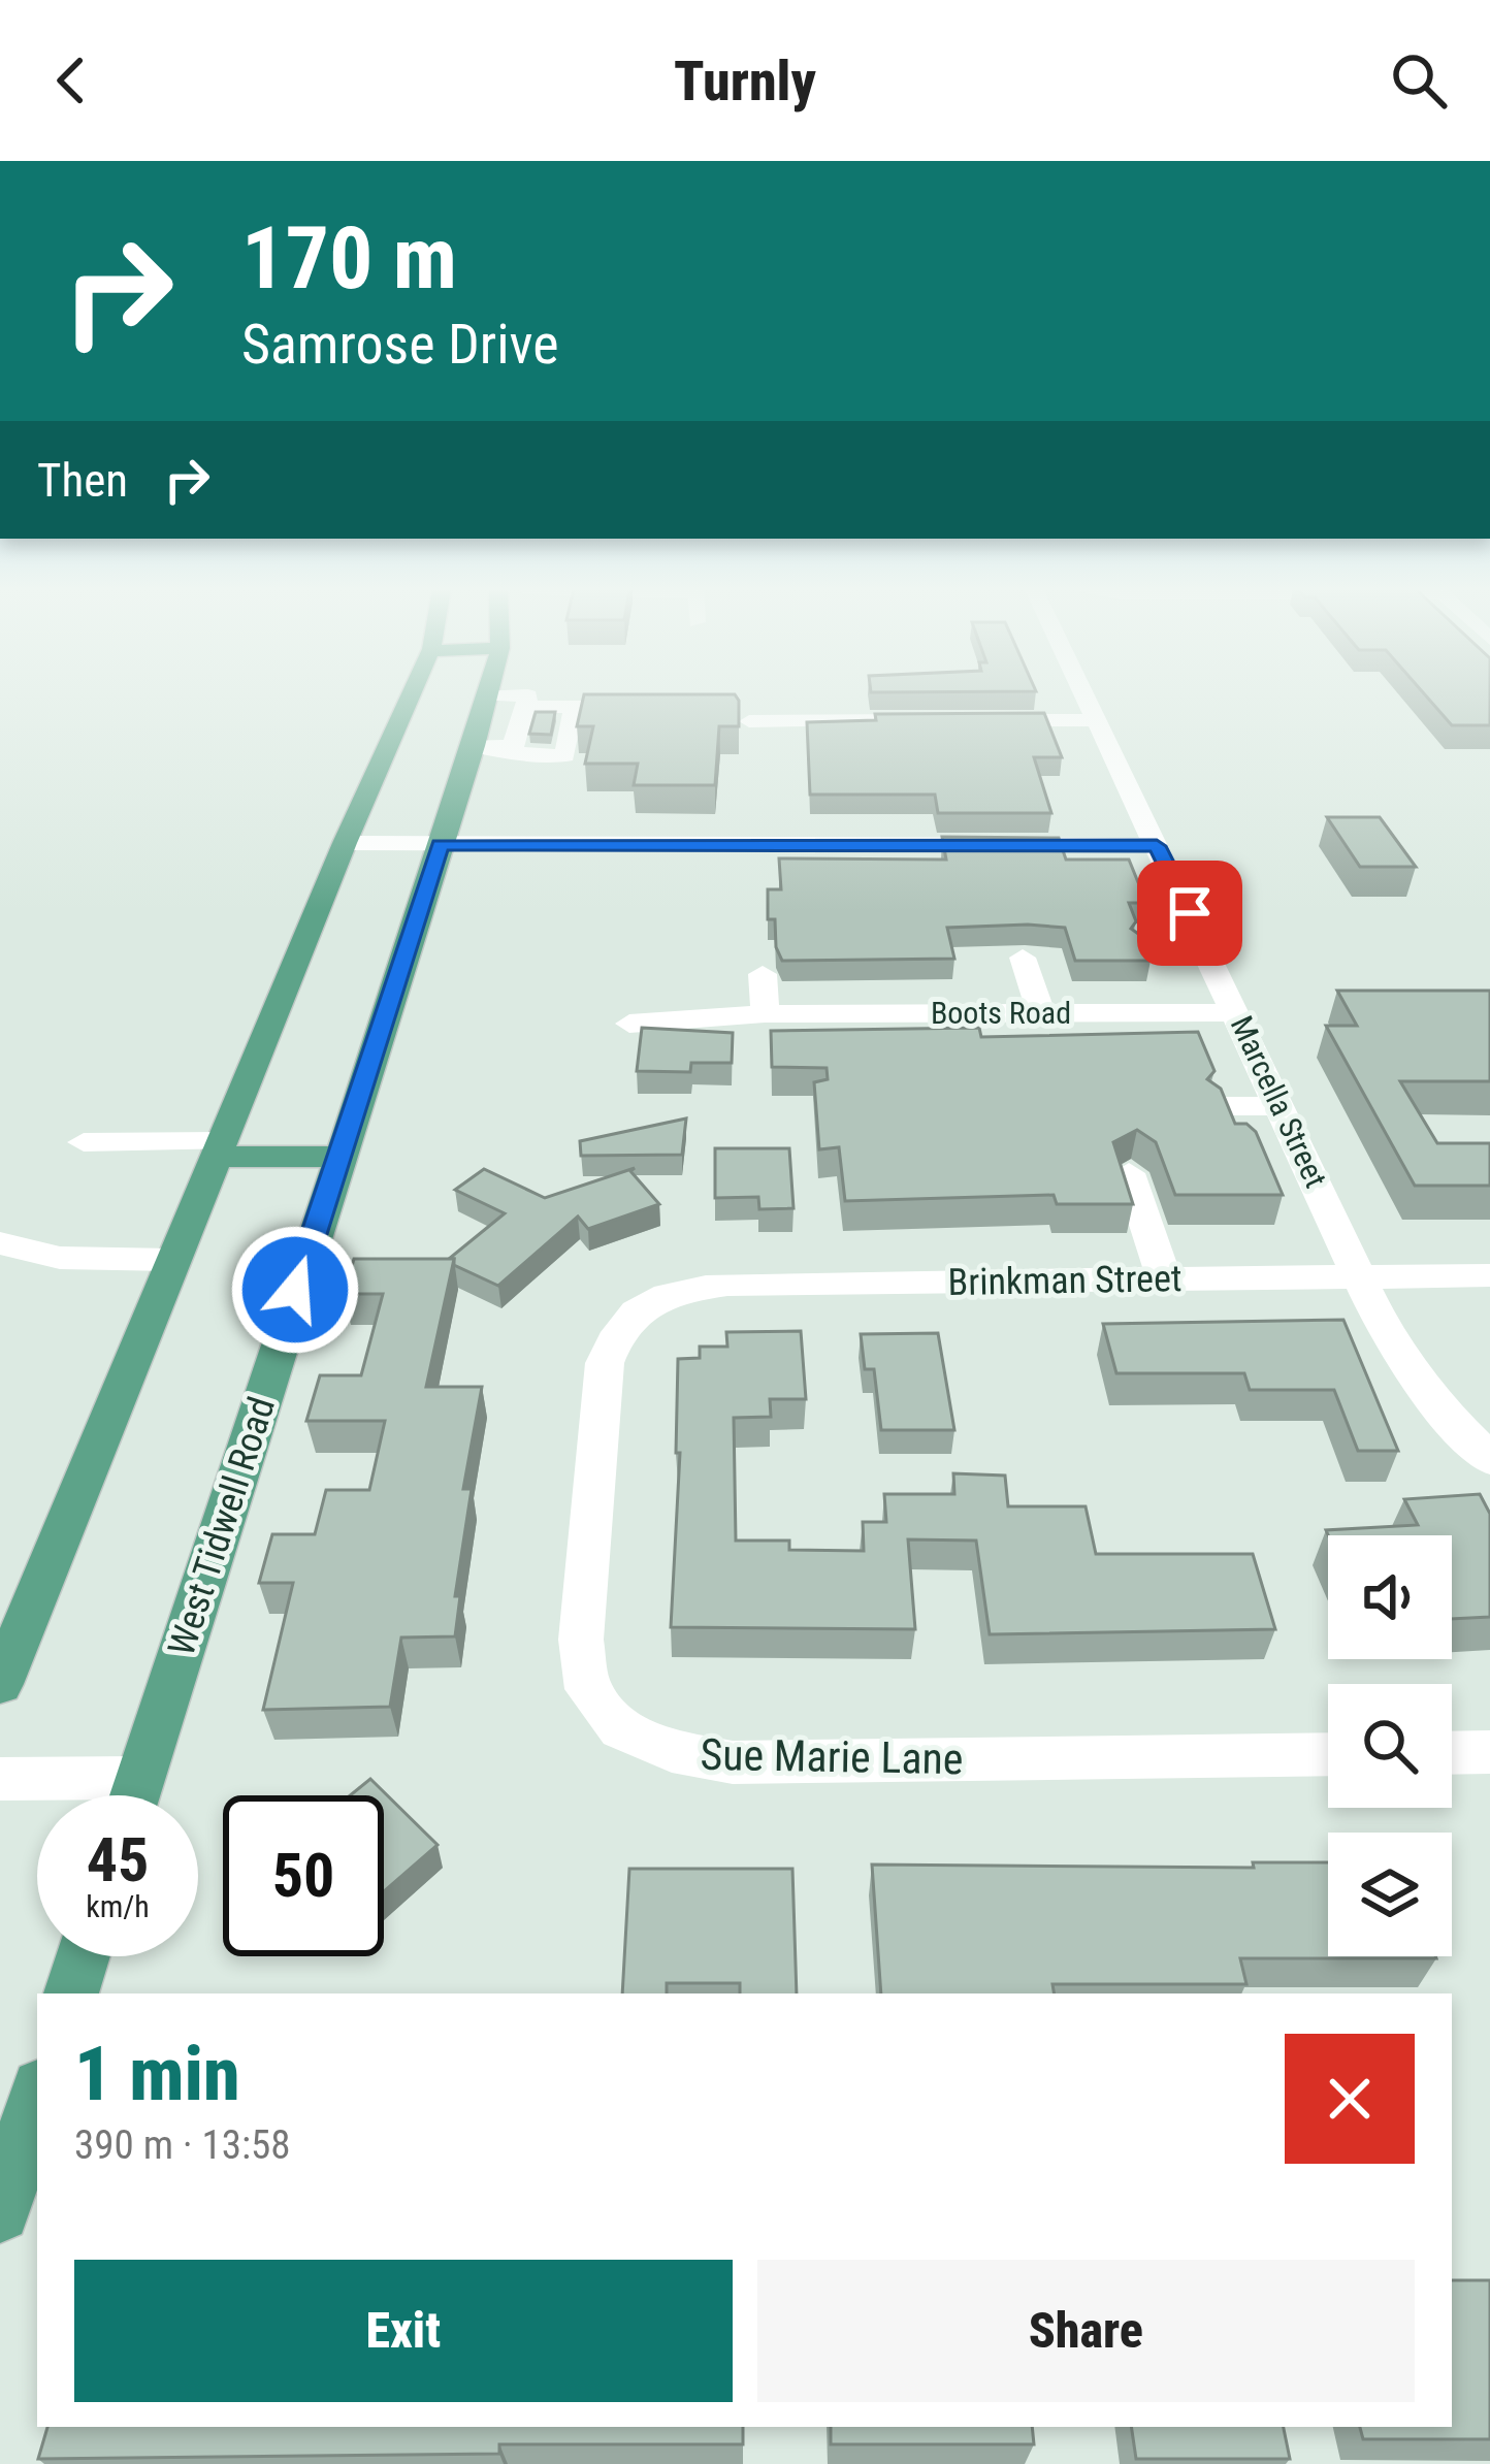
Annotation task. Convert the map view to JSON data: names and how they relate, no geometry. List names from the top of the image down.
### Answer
{
  "streets": {
    "main road": ["West Tidwell Road"],
    "street": [
      "Boots Road",
      "Marcella Street",
      "Brinkman Street",
      "Sue Marie Lane"
    ]
  },
  "crossings": [
    ["Boots Road", "Marcella Street"],
    ["Marcella Street", "Brinkman Street"],
    ["Brinkman Street", "Sue Marie Lane"]
  ],
  "page": {
    "header": "Turnly",
    "turn": ["170 m", "Samrose Drive"],
    "then": "Then",
    "speed": "45 km/h",
    "limit": "50",
    "heading": ["1 min", "390 m · 13:58"],
    "buttons": ["Exit", "Share"]
  }
}
